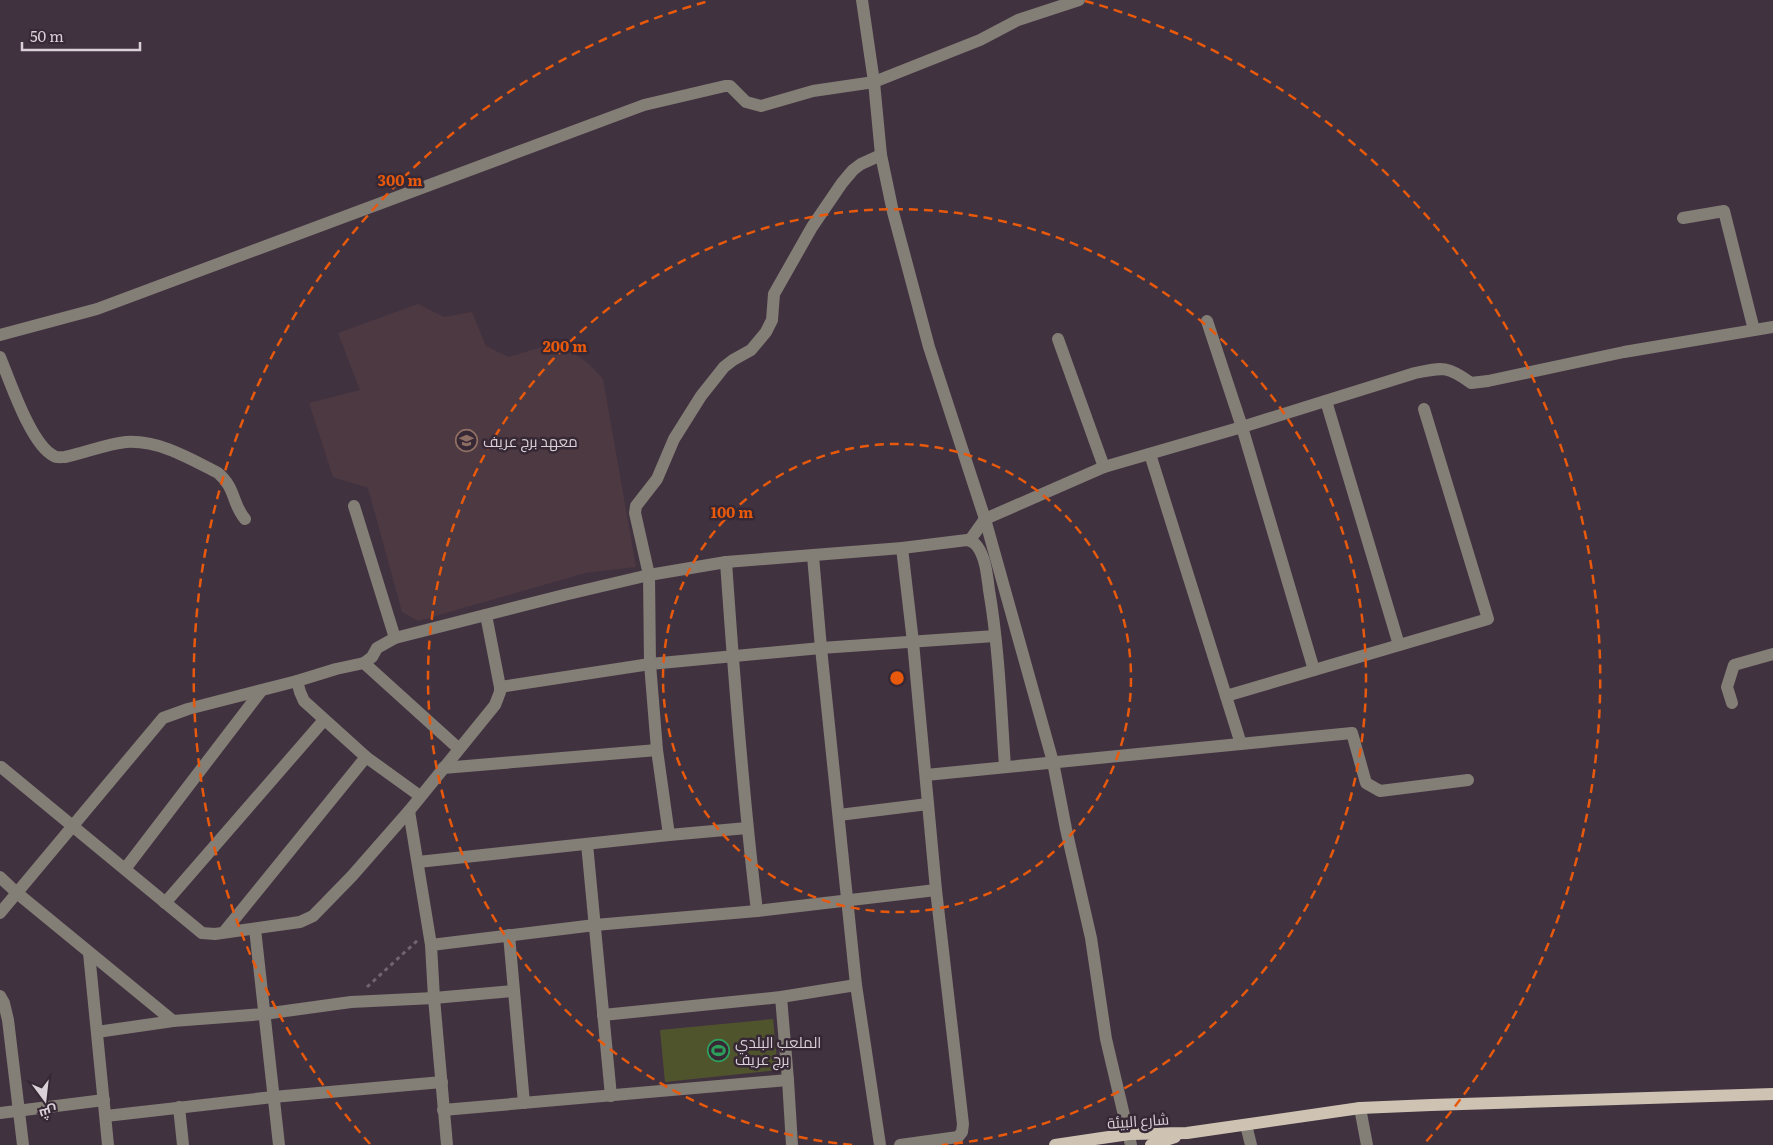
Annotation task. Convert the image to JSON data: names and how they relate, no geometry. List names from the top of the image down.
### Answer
{
  "streets": {
    "main road": ["شارع البيئة"]
  },
  "places": {
    "school or university": ["معهد برج عريف"],
    "sports": ["الملعب البلدي برج عريف"]
  },
  "scale_bar": "50 m",
  "north": "bottom",
  "rings": ["300 m", "200 m", "100 m"]
}
